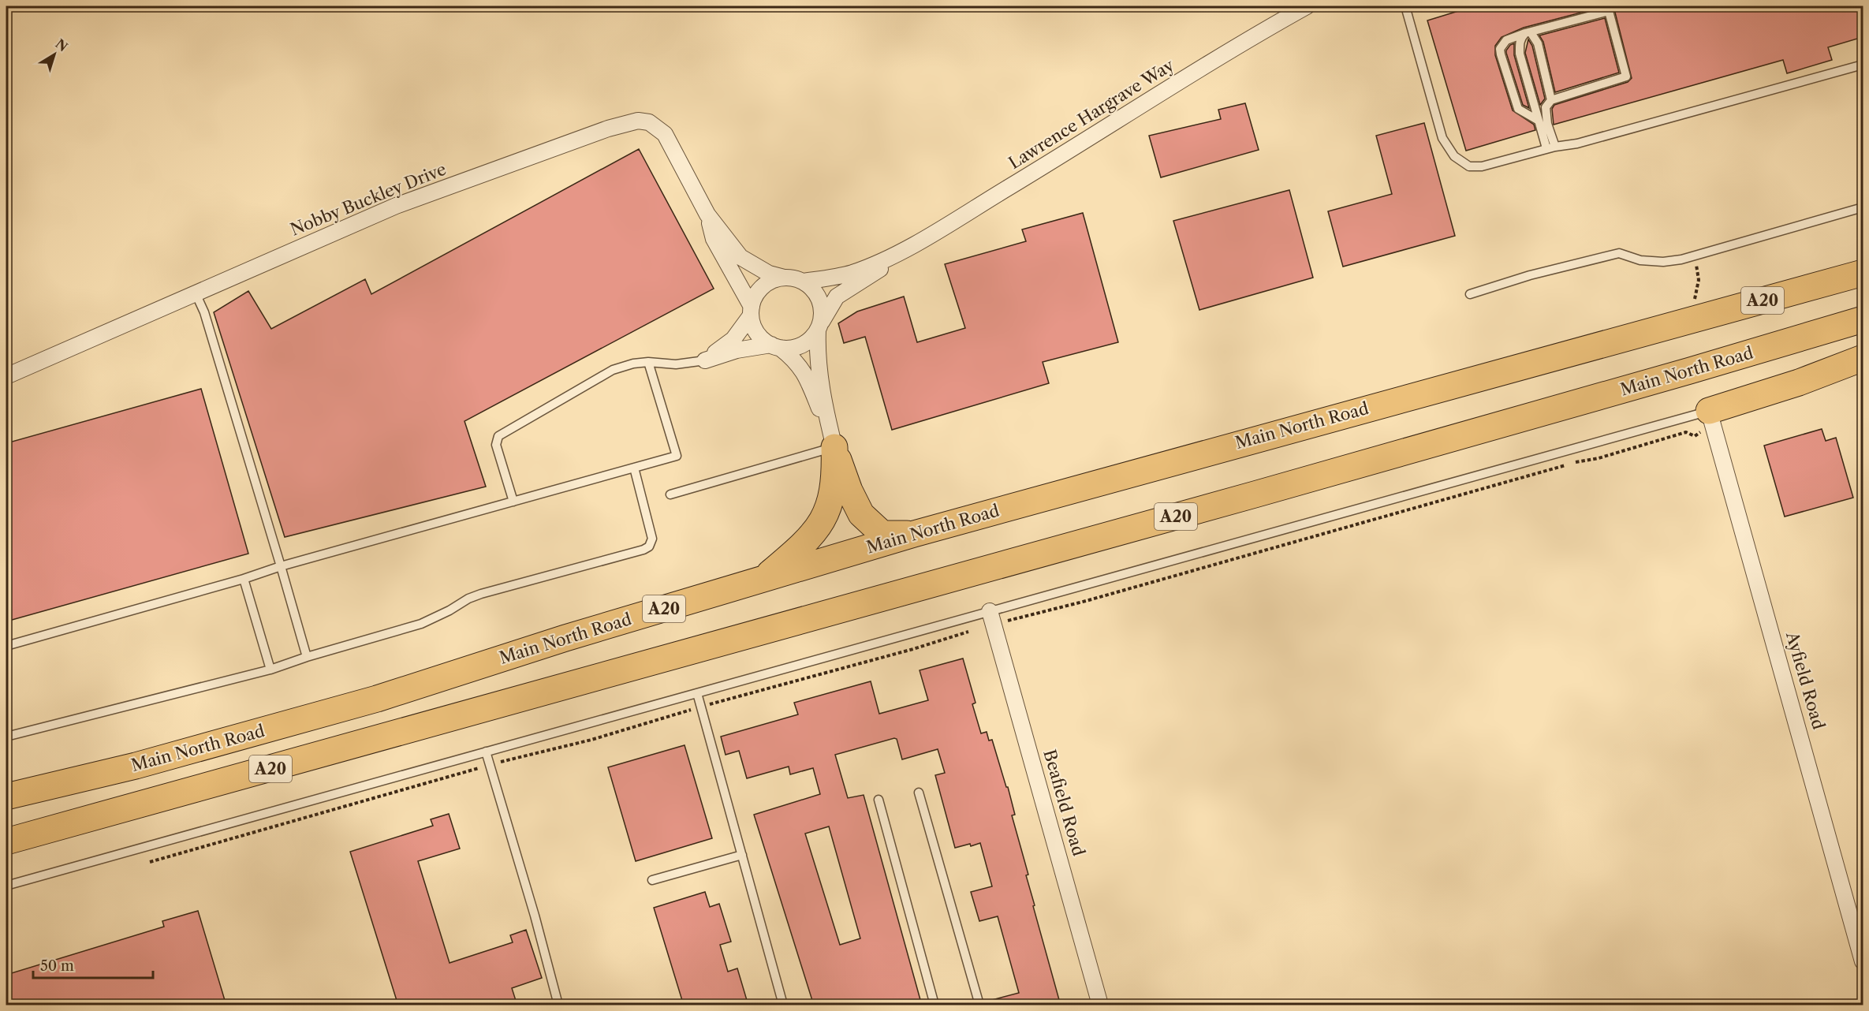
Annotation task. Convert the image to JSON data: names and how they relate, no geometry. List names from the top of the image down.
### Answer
{
  "streets": {
    "highway": ["A20", "Main North Road"],
    "street": [
      "Lawrence Hargrave Way",
      "Nobby Buckley Drive",
      "Ayfield Road",
      "Beafield Road"
    ]
  },
  "crossings": [
    ["Lawrence Hargrave Way", "Nobby Buckley Drive"]
  ],
  "scale_bar": "50 m",
  "north": "top right"
}
